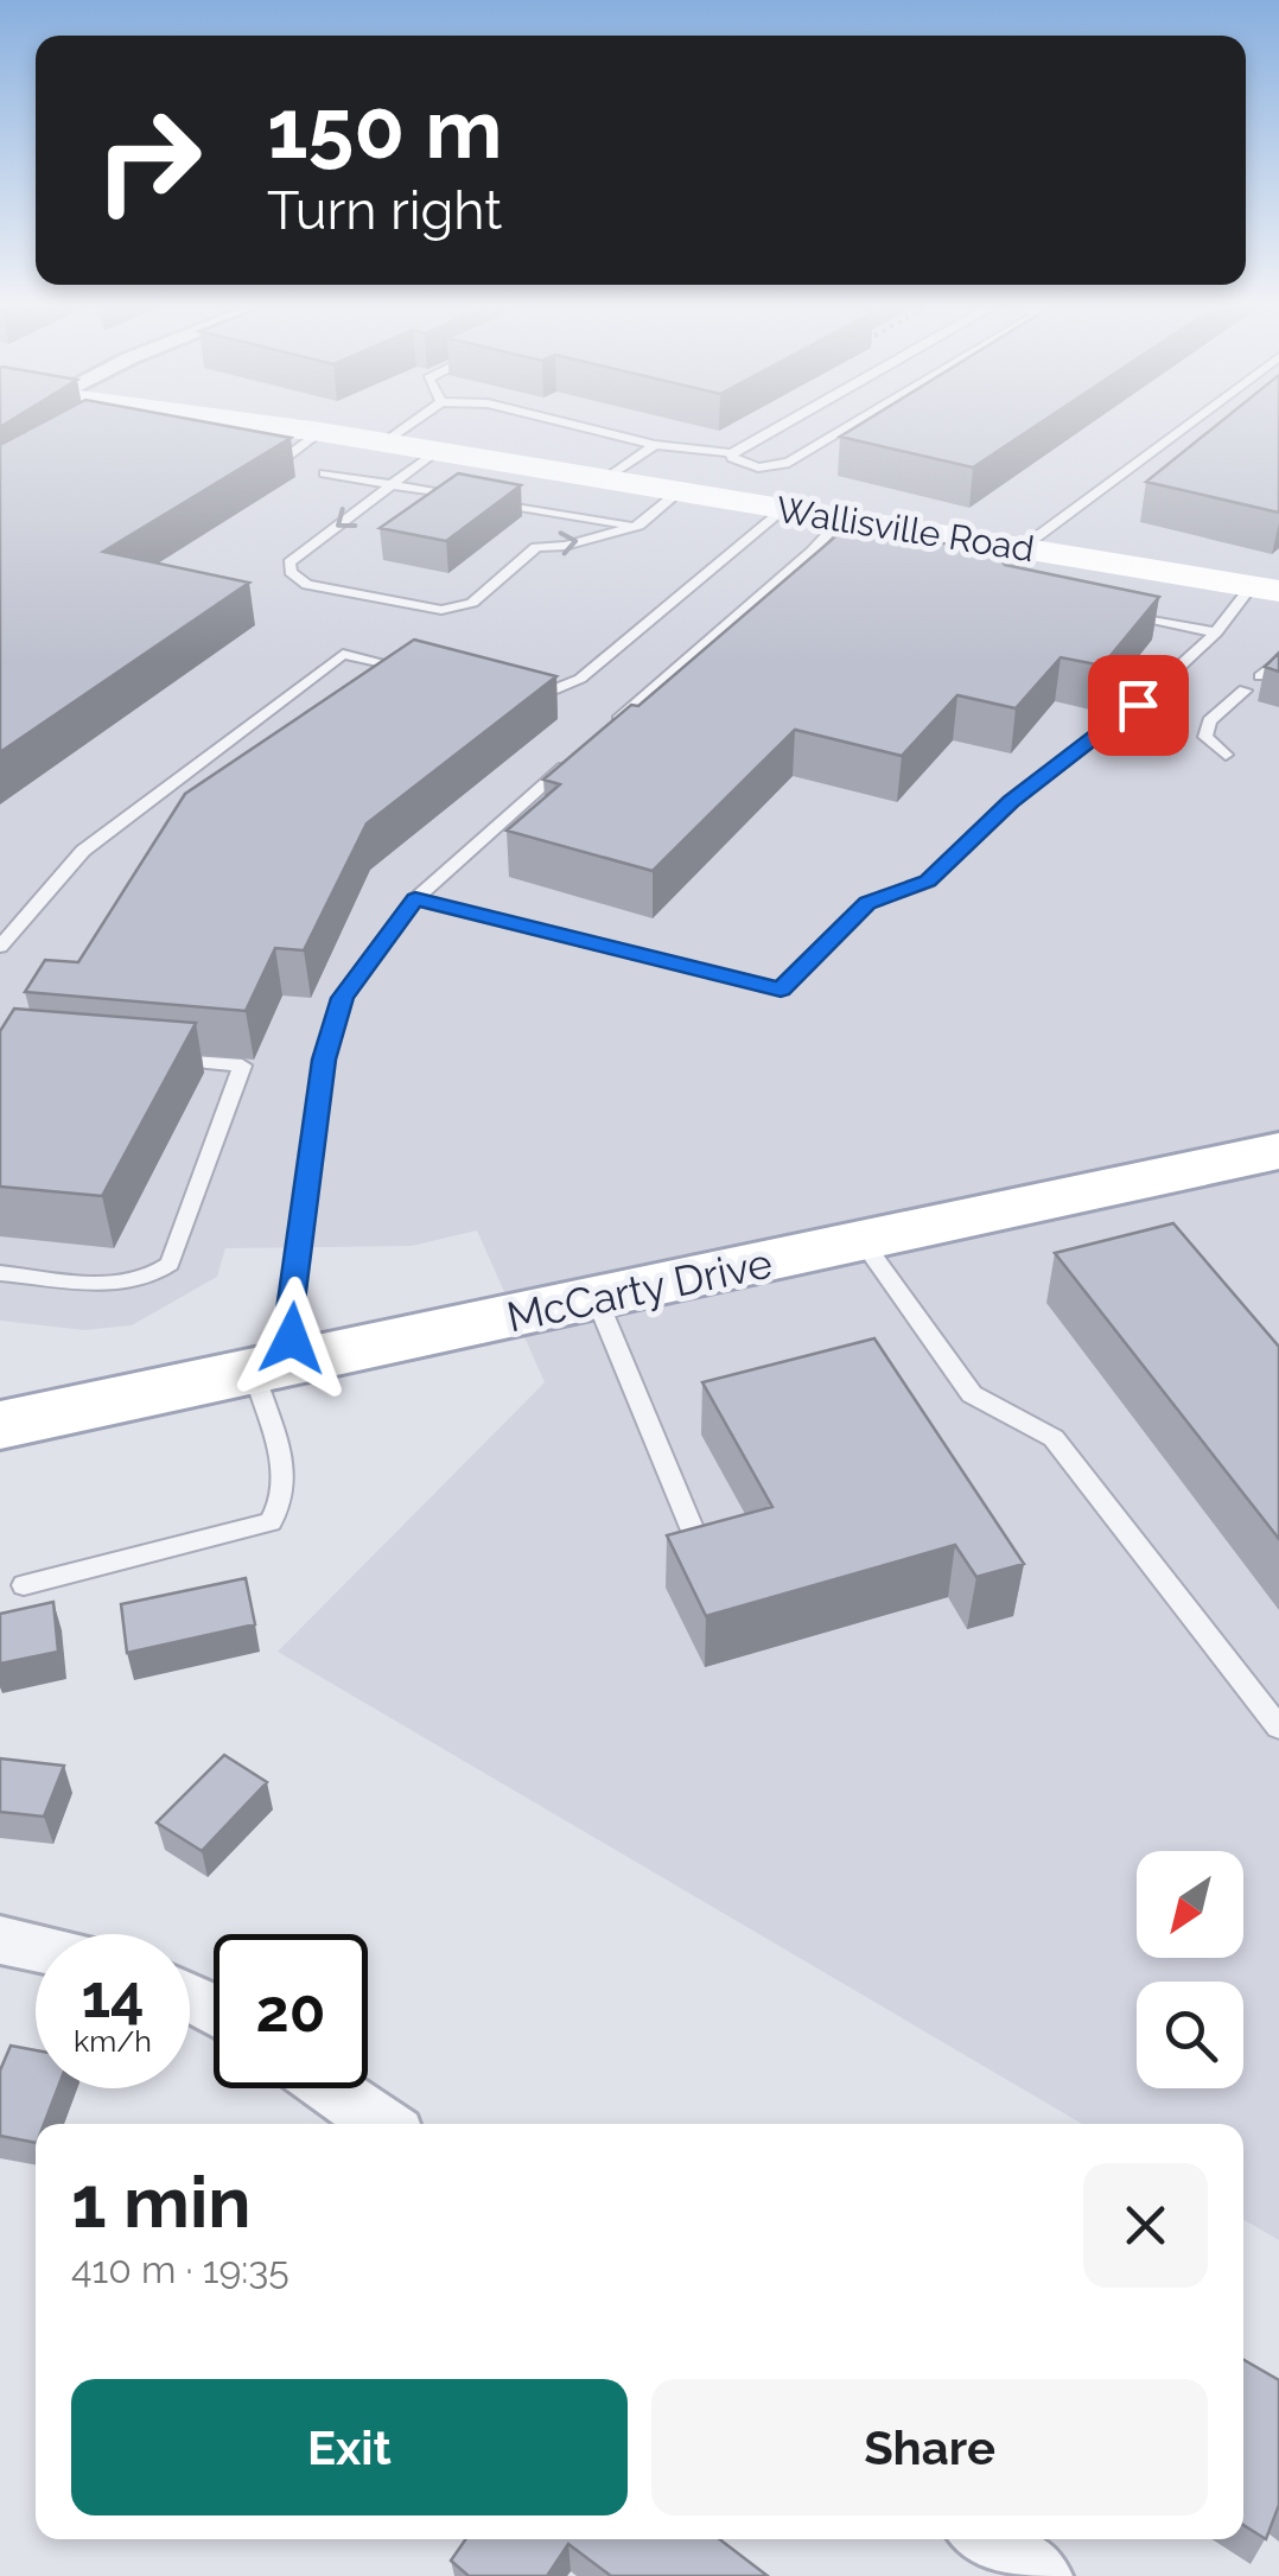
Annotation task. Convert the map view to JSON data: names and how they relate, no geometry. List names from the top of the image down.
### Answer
{
  "streets": {
    "main road": ["Wallisville Road", "McCarty Drive"]
  },
  "north": "bottom left",
  "page": {
    "turn": ["150 m", "Turn right"],
    "speed": "14 km/h",
    "limit": "20",
    "heading": ["1 min", "410 m · 19:35"],
    "buttons": ["Exit", "Share"]
  }
}
